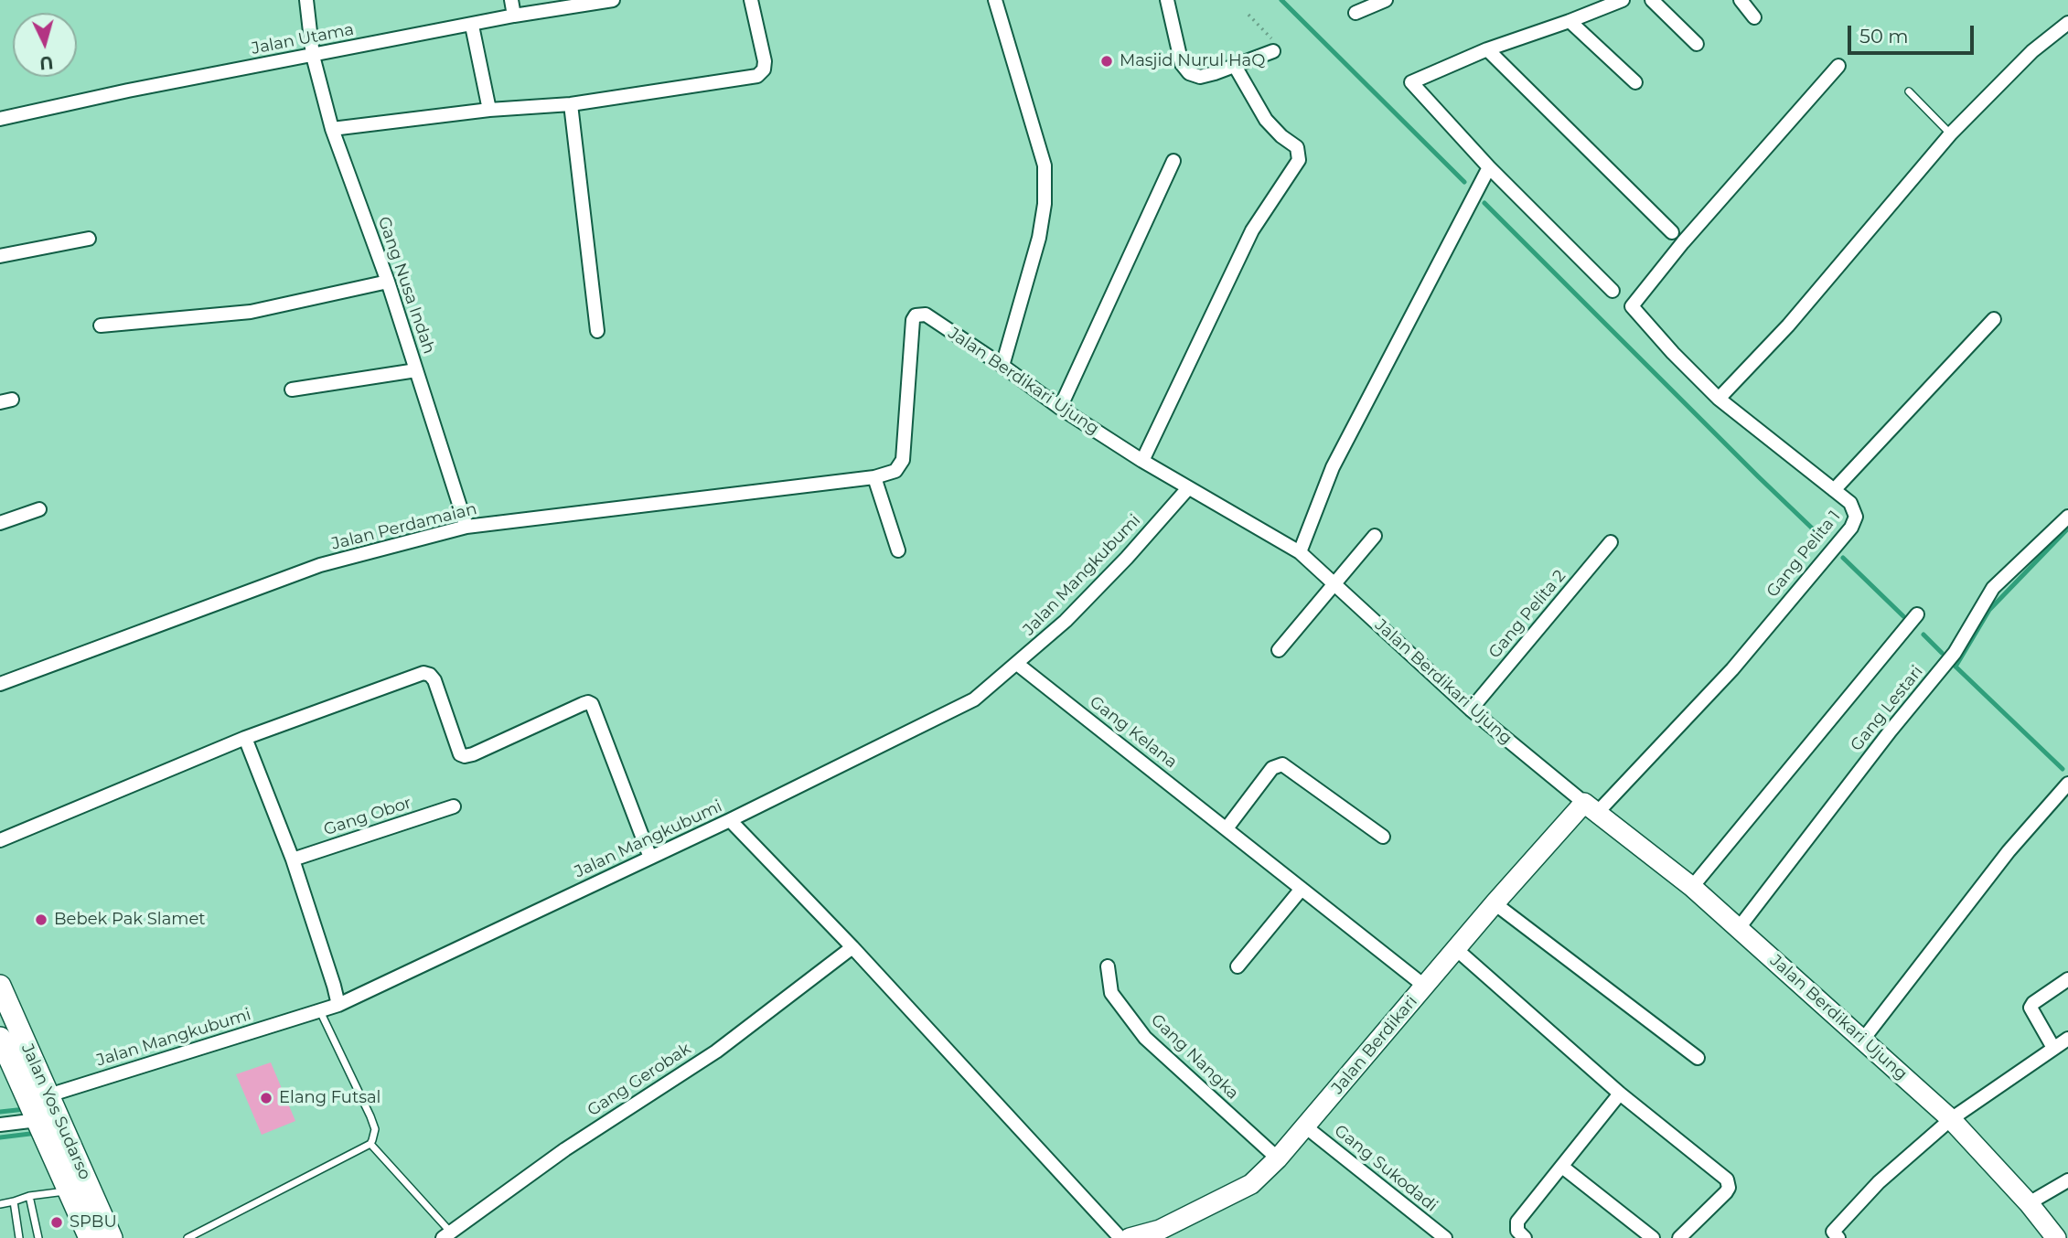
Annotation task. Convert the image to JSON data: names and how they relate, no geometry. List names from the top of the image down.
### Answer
{
  "streets": {
    "main road": ["Jalan Yos Sudarso"],
    "street": [
      "Jalan Utama",
      "Gang Nusa Indah",
      "Jalan Berdikari Ujung",
      "Jalan Perdamaian",
      "Gang Pelita 1",
      "Jalan Mangkubumi",
      "Gang Pelita 2",
      "Gang Lestari",
      "Gang Kelana",
      "Gang Obor",
      "Jalan Berdikari",
      "Gang Nangka",
      "Gang Gerobak",
      "Gang Sukodadi"
    ]
  },
  "crossings": [
    ["Jalan Utama", "Gang Nusa Indah"],
    ["Gang Nusa Indah", "Jalan Perdamaian"],
    ["Jalan Berdikari Ujung", "Jalan Perdamaian"],
    ["Jalan Berdikari Ujung", "Gang Pelita 1"],
    ["Jalan Berdikari Ujung", "Jalan Mangkubumi"],
    ["Jalan Berdikari Ujung", "Gang Pelita 2"],
    ["Jalan Berdikari Ujung", "Gang Lestari"],
    ["Jalan Berdikari Ujung", "Jalan Berdikari"],
    ["Gang Pelita 1", "Jalan Berdikari"],
    ["Jalan Mangkubumi", "Gang Kelana"],
    ["Jalan Mangkubumi", "Jalan Yos Sudarso"],
    ["Gang Kelana", "Jalan Berdikari"],
    ["Jalan Berdikari", "Gang Nangka"],
    ["Jalan Berdikari", "Gang Sukodadi"]
  ],
  "places": [
    "Masjid Nurul HaQ",
    "Bebek Pak Slamet",
    "Elang Futsal",
    "SPBU"
  ],
  "scale_bar": "50 m",
  "north": "bottom"
}
